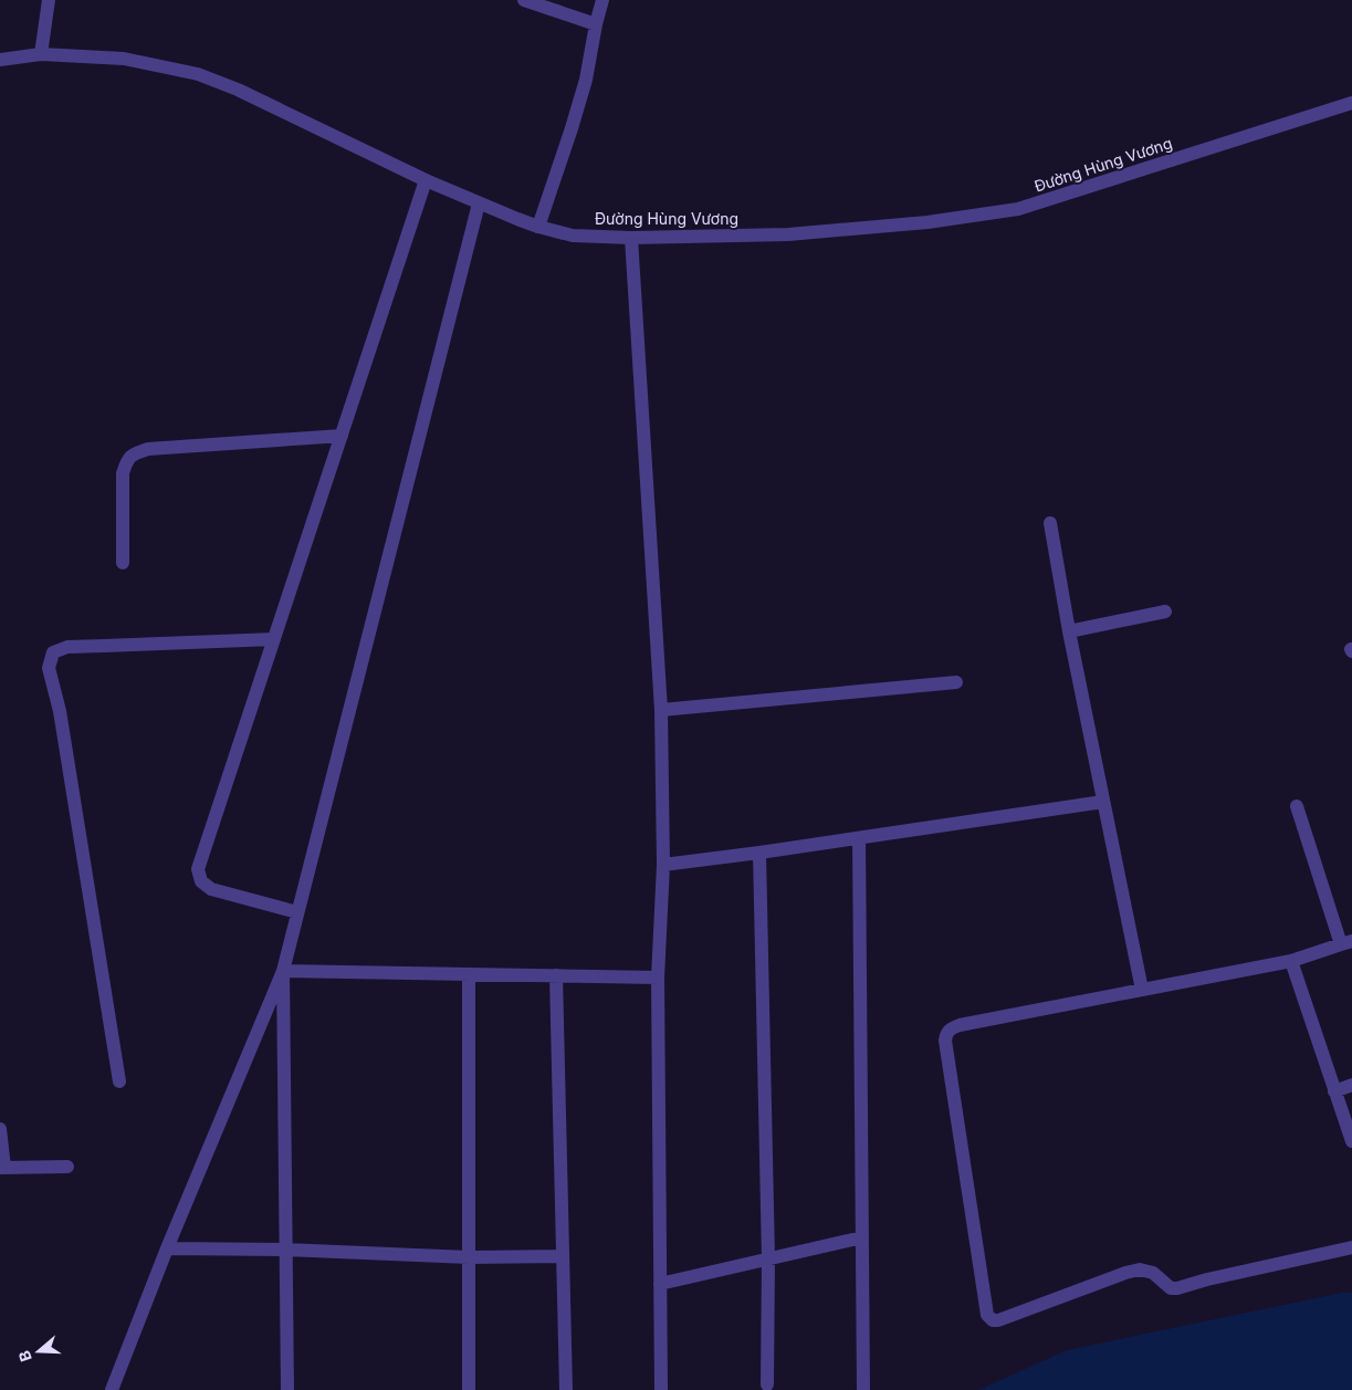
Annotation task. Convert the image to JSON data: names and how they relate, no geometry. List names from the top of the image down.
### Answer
{
  "streets": {
    "street": ["Đường Hùng Vương"]
  },
  "north": "left"
}
